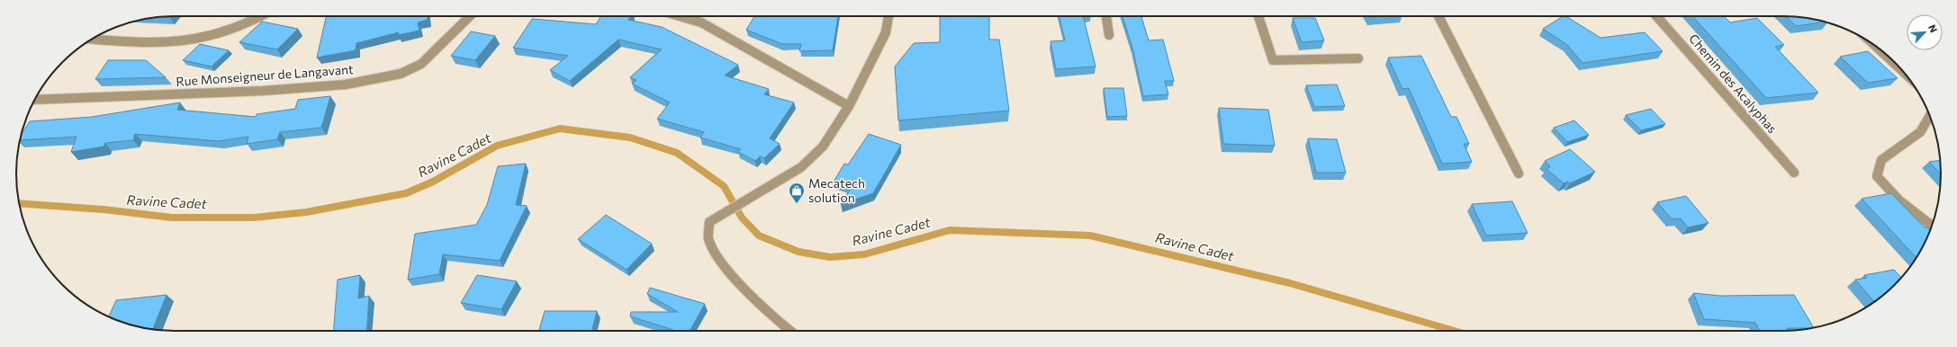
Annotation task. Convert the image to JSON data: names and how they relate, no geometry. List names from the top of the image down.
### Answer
{
  "streets": {
    "street": ["Rue Monseigneur de Langavant", "Chemin des Acalyphas"]
  },
  "water": ["Ravine Cadet"],
  "places": {
    "shop": ["Mecatech solution"]
  },
  "north": "top right"
}
